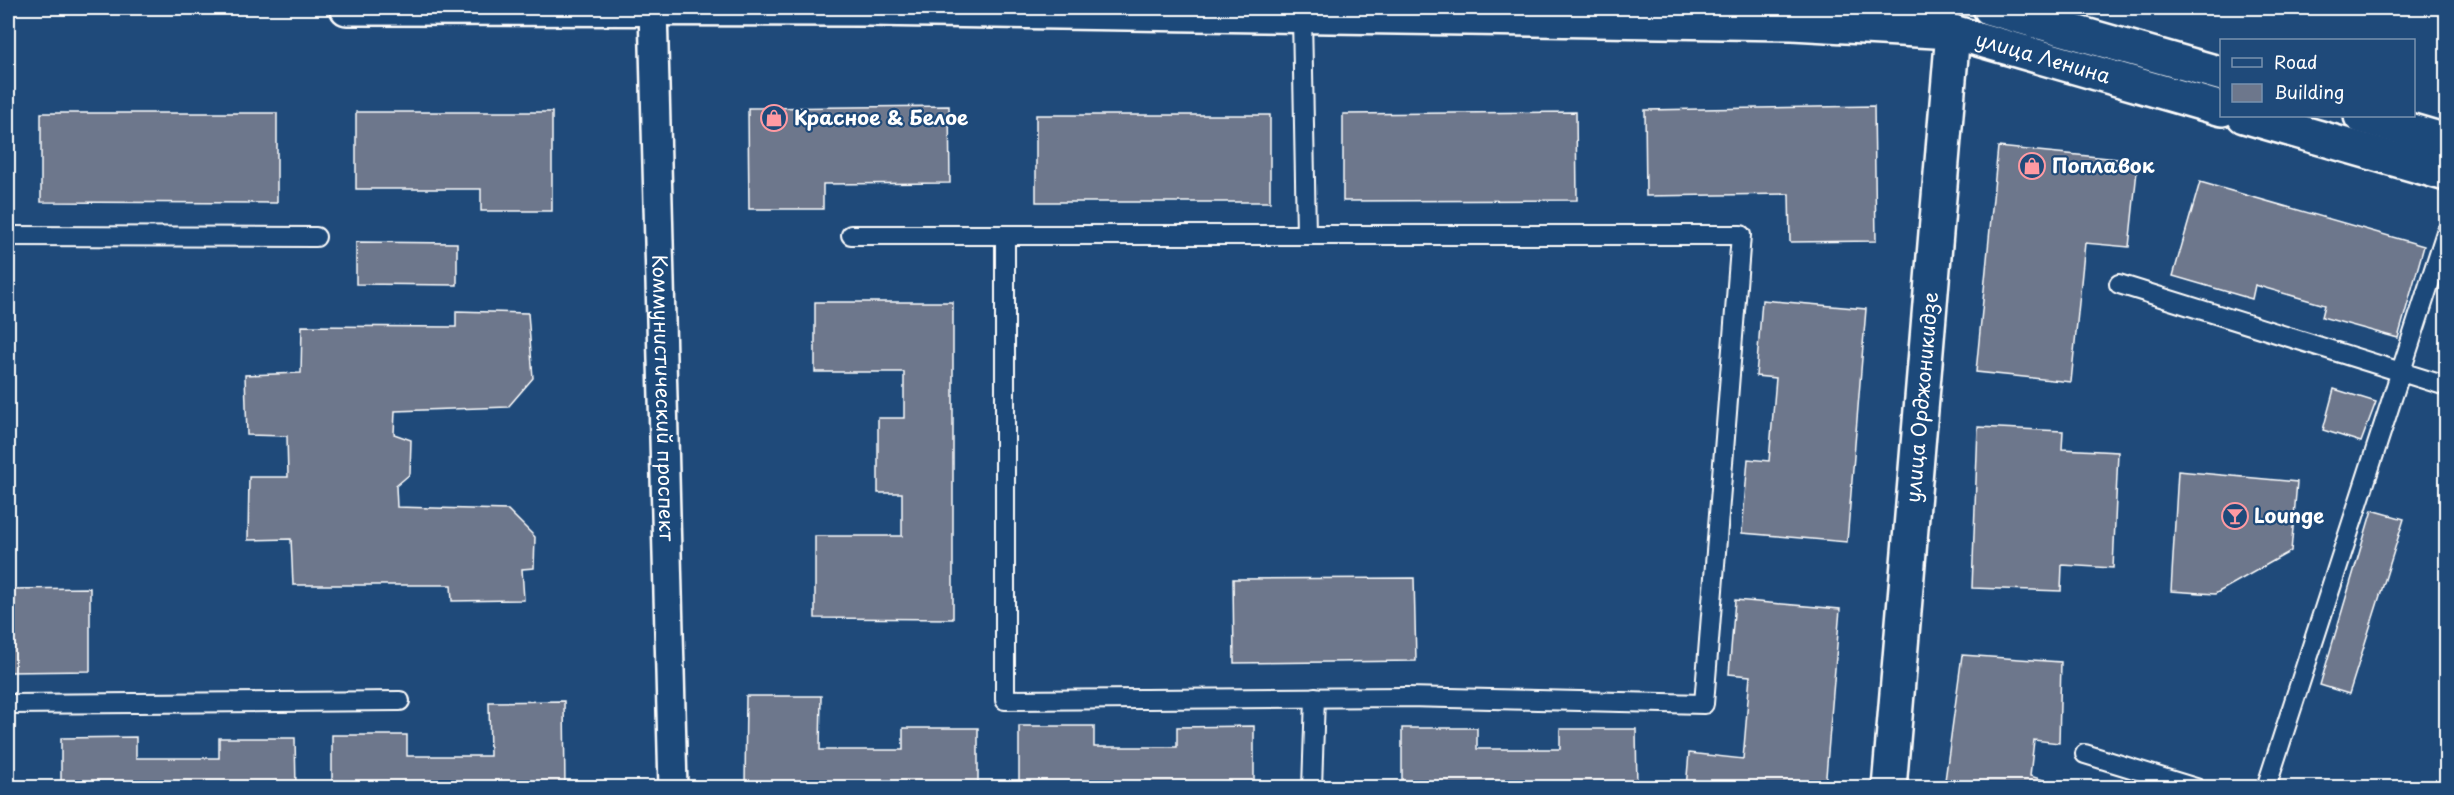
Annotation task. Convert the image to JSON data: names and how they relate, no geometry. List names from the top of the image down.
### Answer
{
  "streets": {
    "main road": ["улица Ленина", "улица Орджоникидзе"],
    "street": ["Коммунистический проспект"]
  },
  "crossings": [
    ["улица Ленина", "улица Орджоникидзе"],
    ["улица Ленина", "Коммунистический проспект"]
  ],
  "places": {
    "shop": ["Красное & Белое", "Поплавок"],
    "bar": ["Lounge"]
  },
  "legend": ["Road", "Building"]
}
